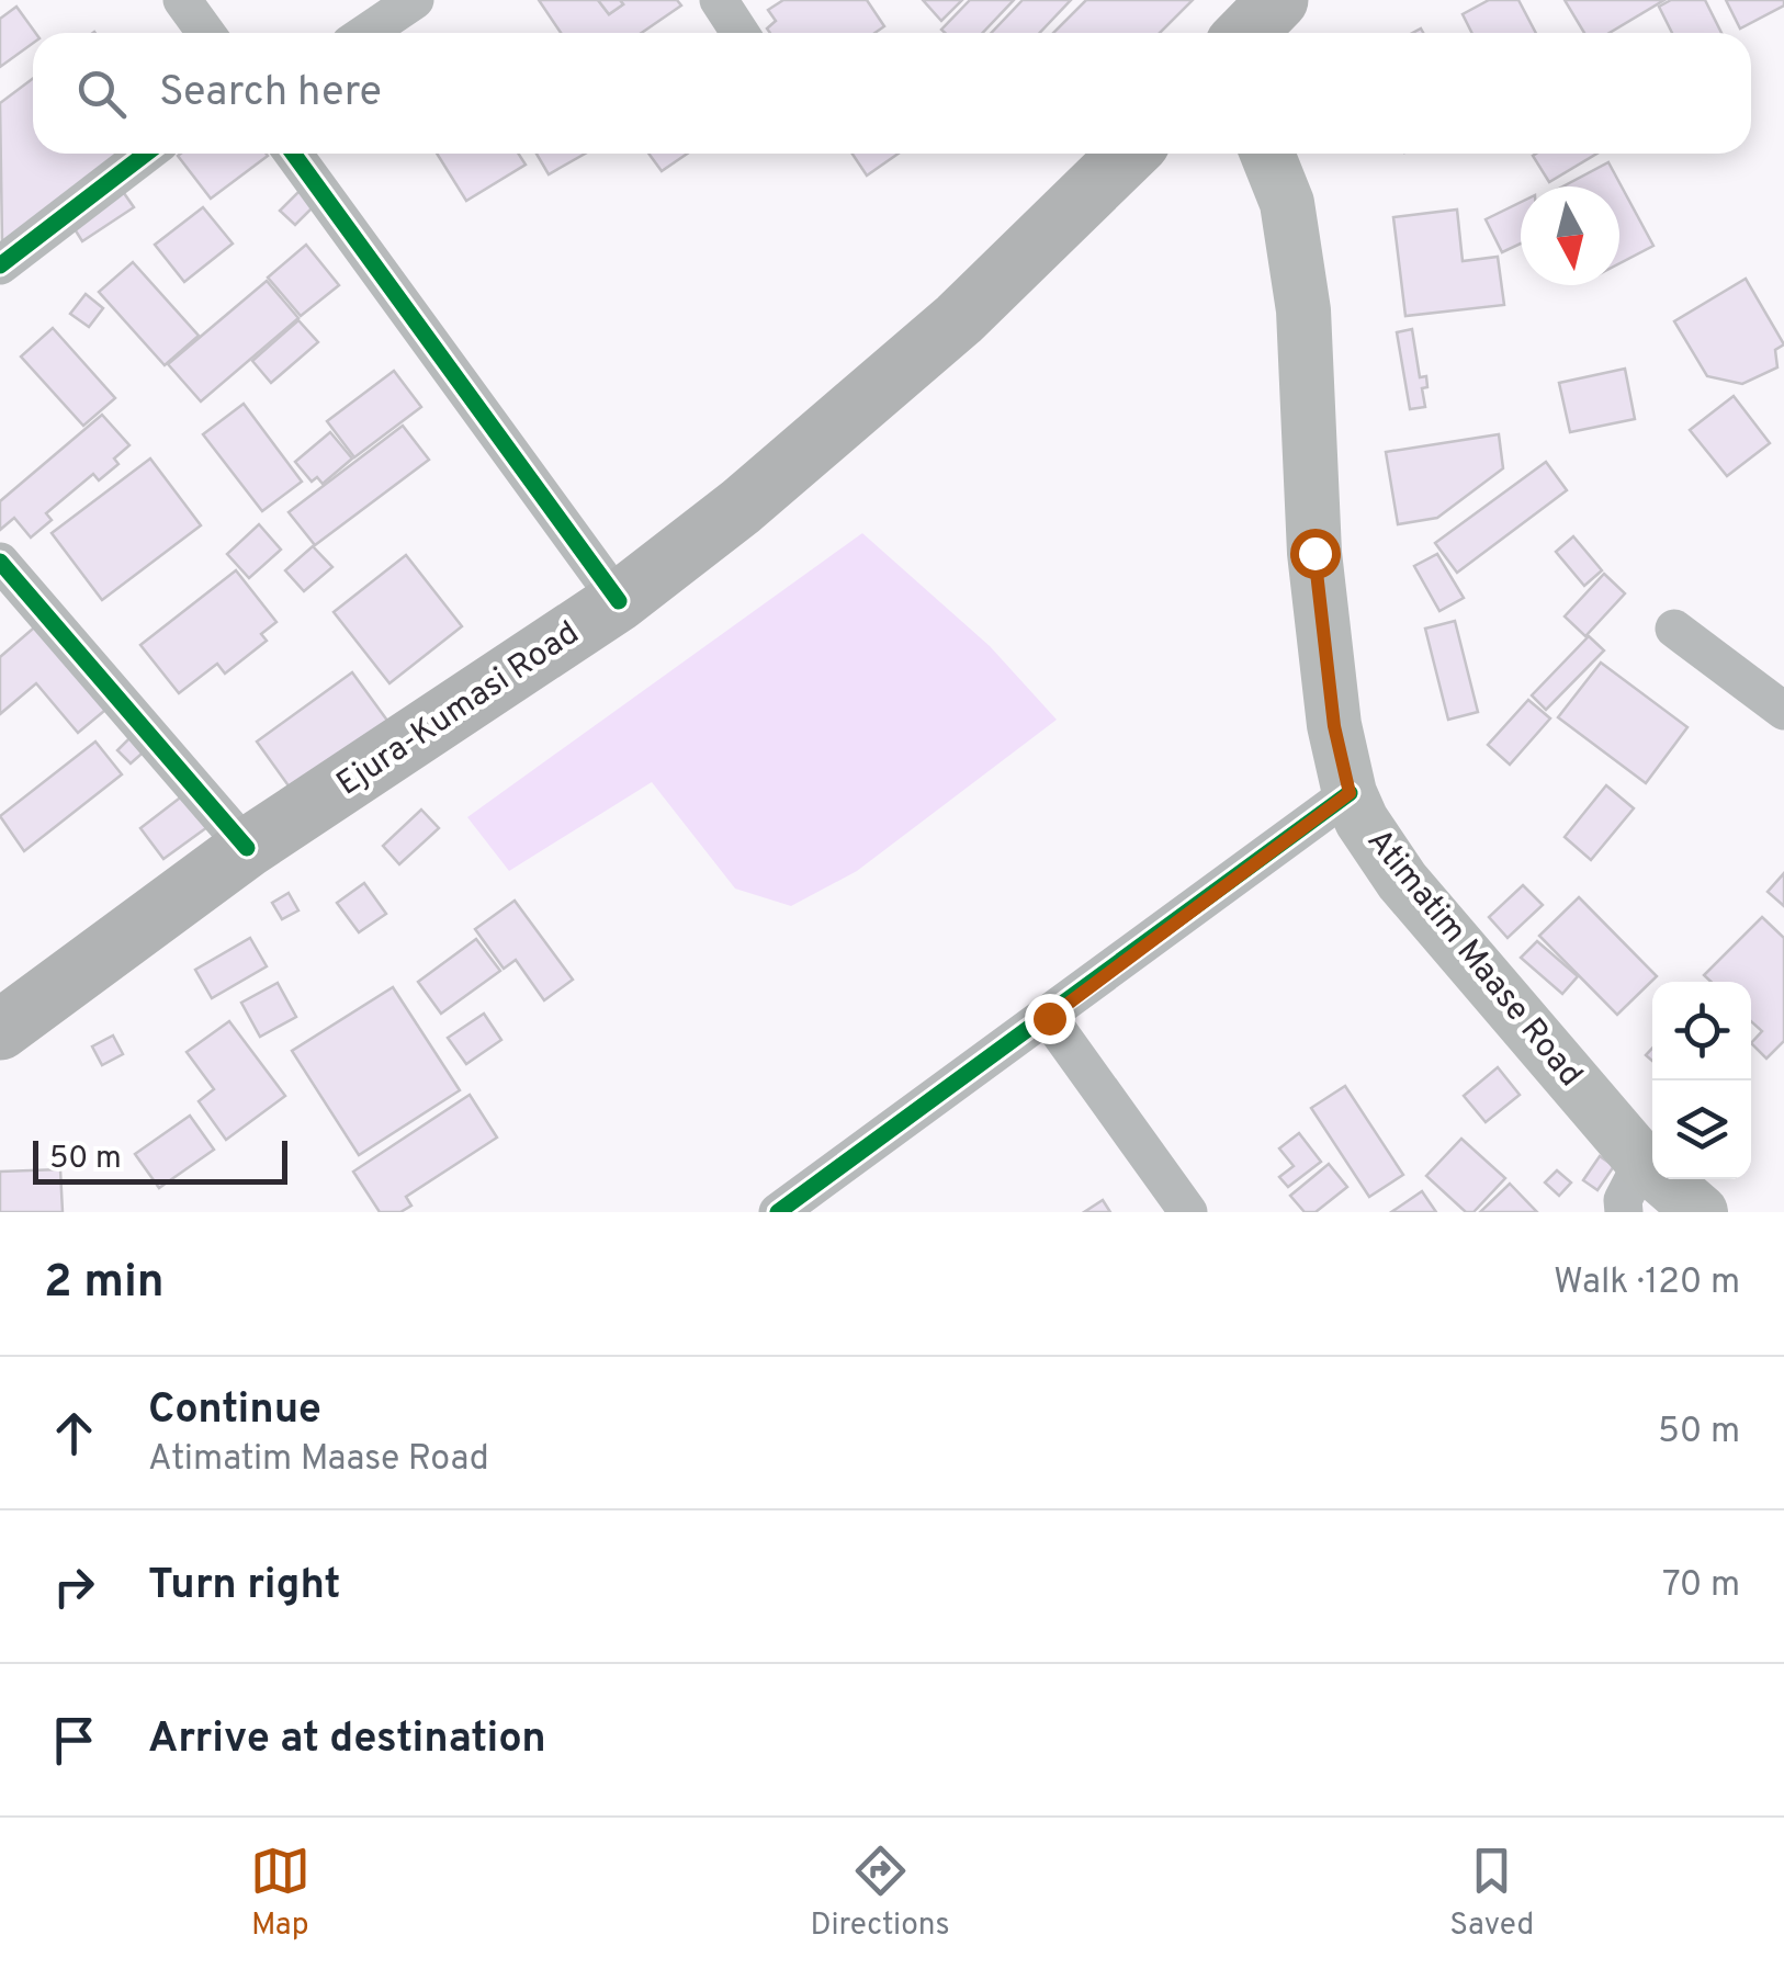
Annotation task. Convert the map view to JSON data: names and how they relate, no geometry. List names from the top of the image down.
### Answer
{
  "streets": {
    "main road": ["Ejura-Kumasi Road", "Atimatim Maase Road"]
  },
  "scale_bar": "50 m",
  "north": "bottom",
  "page": {
    "search": "Search here",
    "scale": "50 m",
    "heading": ["2 min", "Walk · 120 m"],
    "list": [
      ["Continue", "Atimatim Maase Road", "50 m"],
      ["Turn right", "70 m"],
      "Arrive at destination"
    ],
    "nav": ["Map", "Directions", "Saved"]
  }
}
